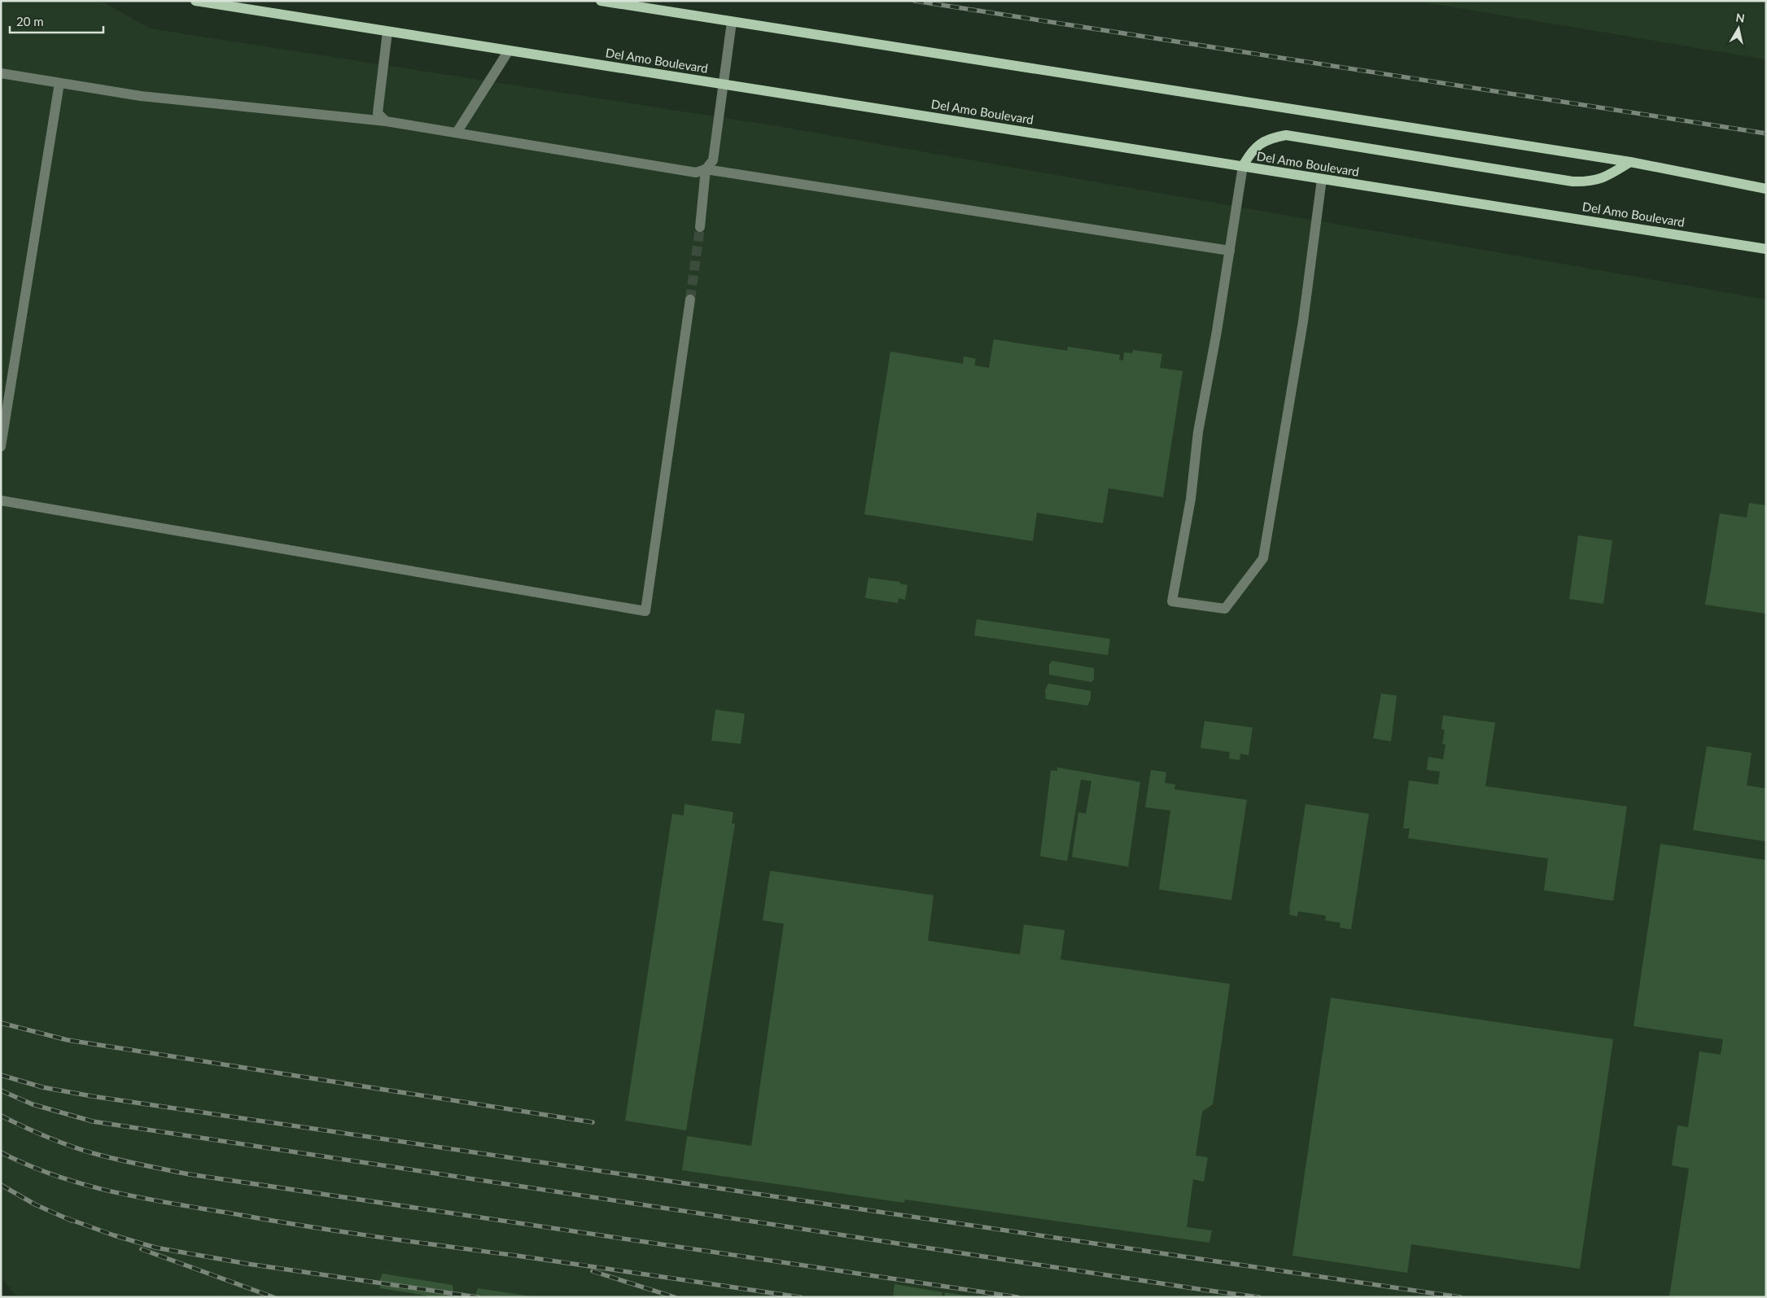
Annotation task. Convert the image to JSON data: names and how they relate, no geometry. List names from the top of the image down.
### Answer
{
  "streets": {
    "main road": ["Del Amo Boulevard"]
  },
  "scale_bar": "20 m",
  "north": "top"
}
